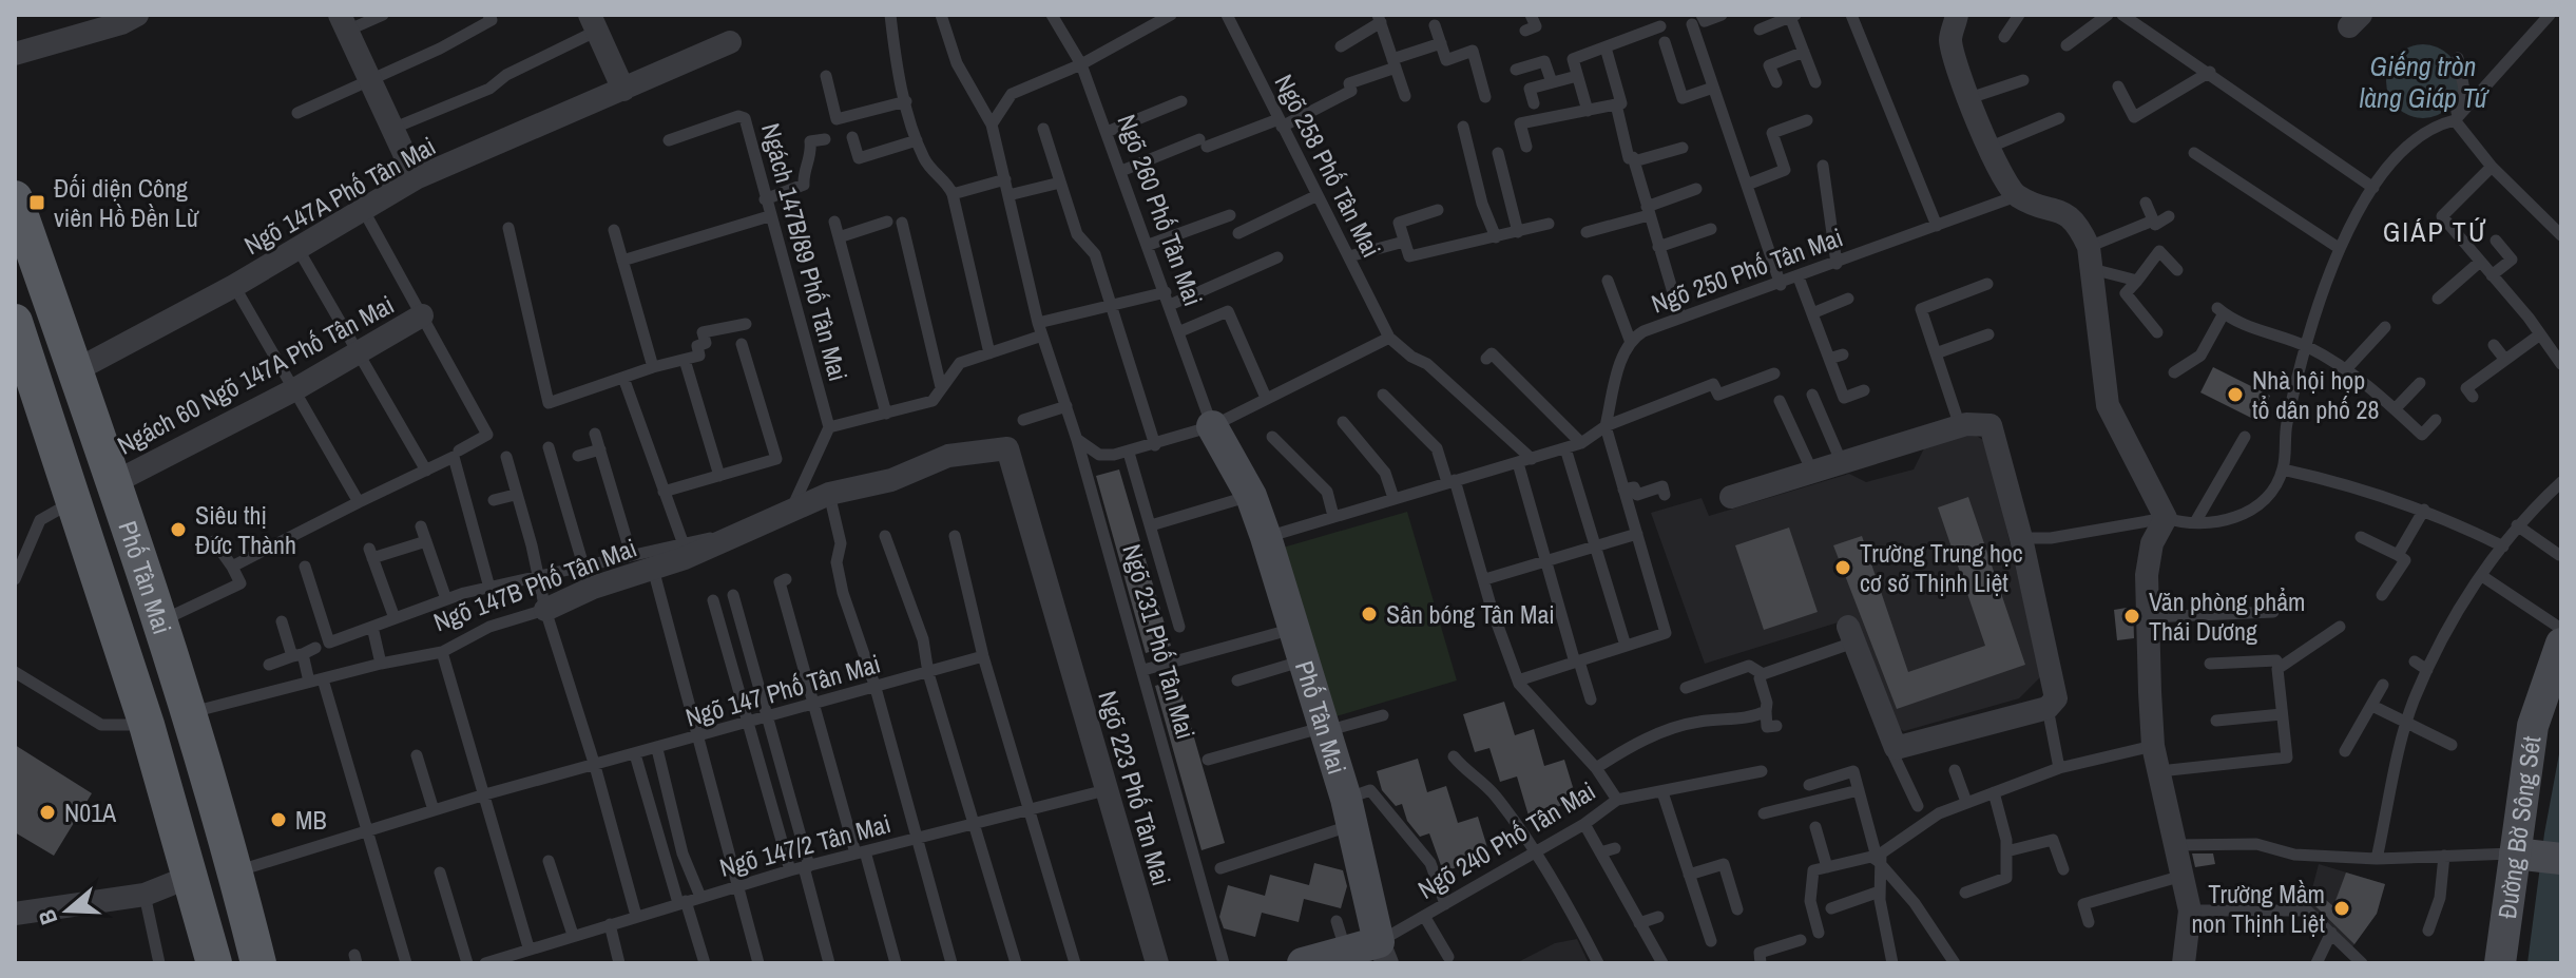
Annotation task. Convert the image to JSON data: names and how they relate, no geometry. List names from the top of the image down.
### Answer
{
  "streets": {
    "main road": ["Phố Tân Mai"],
    "street": [
      "Ngõ 147A Phố Tân Mai",
      "Ngách 60 Ngõ 147A Phố Tân Mai",
      "Ngõ 147B Phố Tân Mai",
      "Ngõ 223 Phố Tân Mai",
      "Đường Bờ Sông Sét"
    ],
    "lane": [
      "Ngõ 258 Phố Tân Mai",
      "Ngõ 260 Phố Tân Mai",
      "Ngách 147B/89 Phố Tân Mai",
      "Ngõ 250 Phố Tân Mai",
      "Ngõ 231 Phố Tân Mai",
      "Ngõ 147 Phố Tân Mai",
      "Ngõ 240 Phố Tân Mai",
      "Ngõ 147/2 Tân Mai"
    ]
  },
  "crossings": [
    ["Ngõ 147A Phố Tân Mai", "Ngách 60 Ngõ 147A Phố Tân Mai"],
    ["Ngõ 147A Phố Tân Mai", "Phố Tân Mai"],
    ["Ngõ 260 Phố Tân Mai", "Phố Tân Mai"],
    ["Ngách 60 Ngõ 147A Phố Tân Mai", "Phố Tân Mai"],
    ["Phố Tân Mai", "Ngõ 147B Phố Tân Mai"],
    ["Phố Tân Mai", "Ngõ 147 Phố Tân Mai"],
    ["Phố Tân Mai", "Ngõ 240 Phố Tân Mai"],
    ["Ngõ 147B Phố Tân Mai", "Ngõ 223 Phố Tân Mai"],
    ["Ngõ 223 Phố Tân Mai", "Ngõ 147/2 Tân Mai"]
  ],
  "districts": ["GIÁP TỨ"],
  "water": ["Giếng tròn làng Giáp Tứ"],
  "places": {
    "transit": ["Đối diện Công viên Hồ Đền Lừ"],
    "other": [
      "Nhà hội họp tổ dân phố 28",
      "Siêu thị Đức Thành",
      "Trường Trung học cơ sở Thịnh Liệt",
      "Sân bóng Tân Mai",
      "Văn phòng phẩm Thái Dương",
      "N01A",
      "MB",
      "Trường Mầm non Thịnh Liệt"
    ]
  },
  "north": "left"
}
